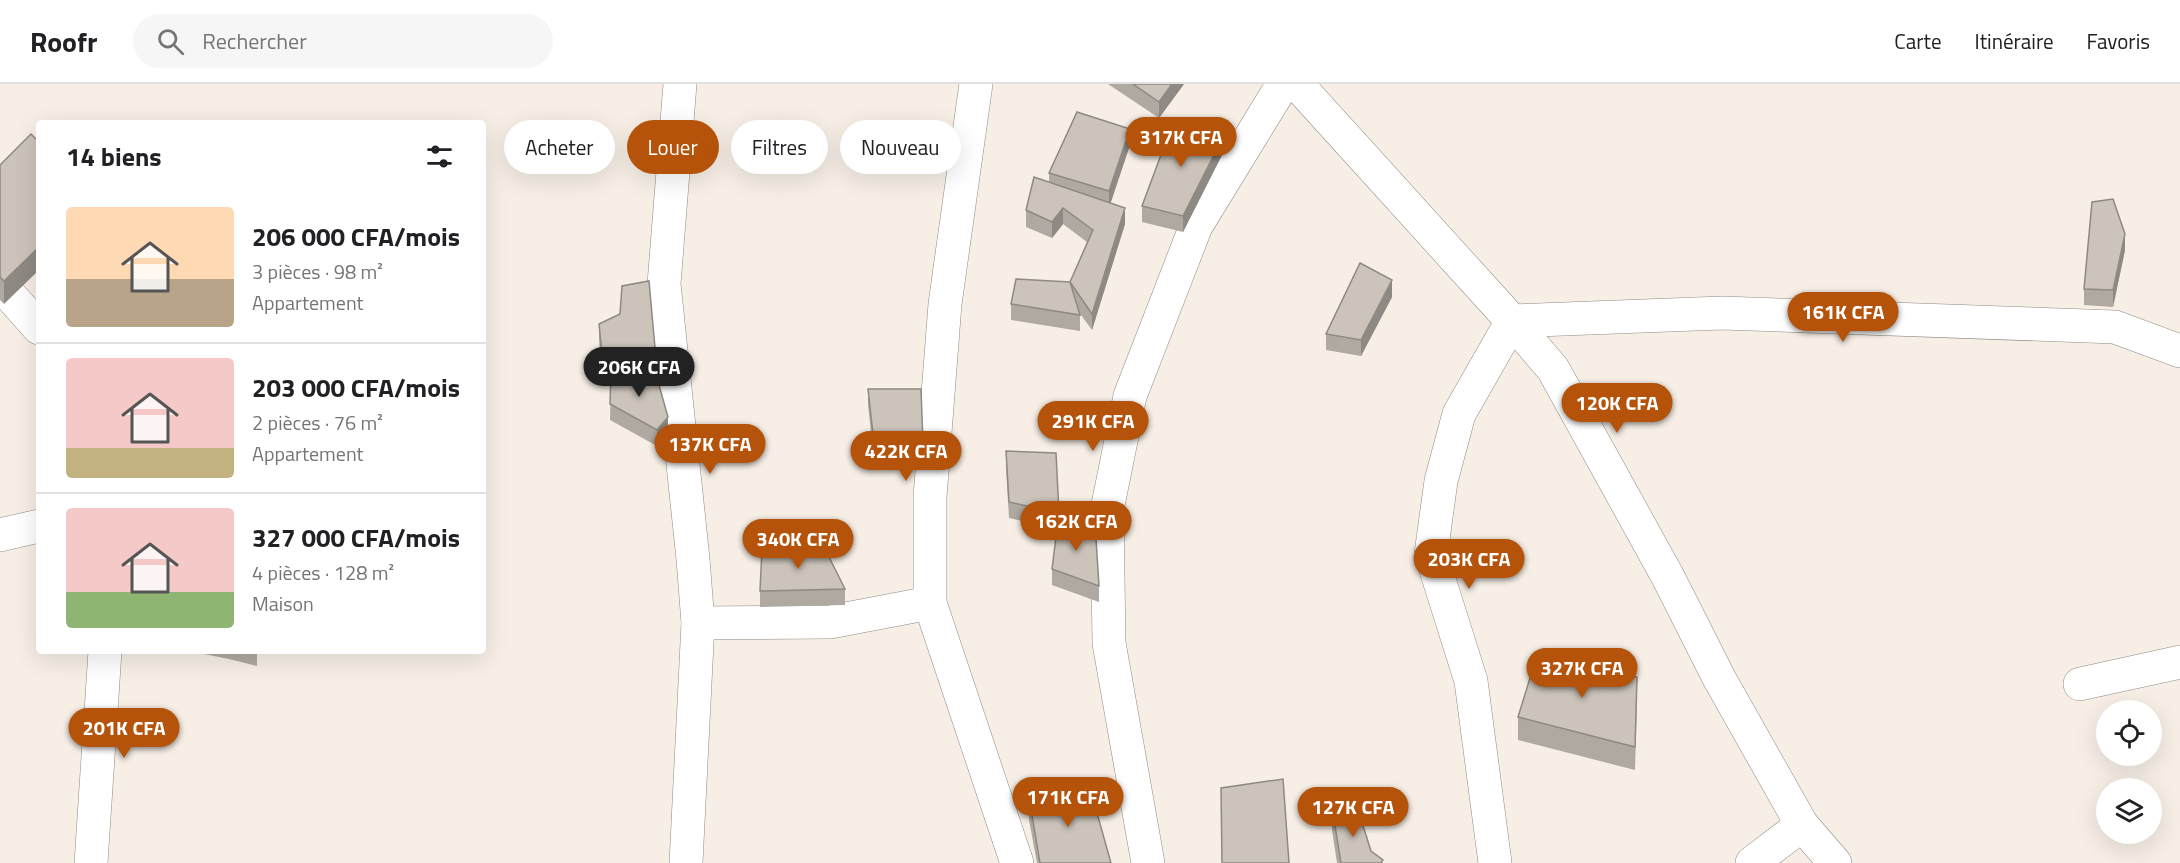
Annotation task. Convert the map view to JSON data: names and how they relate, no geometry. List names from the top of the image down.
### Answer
{
  "page": {
    "header": "Roofr",
    "search": "Rechercher",
    "nav": ["Carte", "Itinéraire", "Favoris"],
    "price": [
      "317K CFA",
      "161K CFA",
      "206K CFA",
      "120K CFA",
      "291K CFA",
      "137K CFA",
      "422K CFA",
      "162K CFA",
      "340K CFA",
      "203K CFA",
      "327K CFA",
      "201K CFA",
      "171K CFA",
      "127K CFA"
    ],
    "chip": [
      "Acheter",
      "Louer",
      "Filtres",
      "Nouveau"
    ],
    "heading": "14 biens",
    "list": [
      {
        "name": "206 000 CFA/mois",
        "note": "3 pièces · 98 m² · Appartement"
      },
      {
        "name": "203 000 CFA/mois",
        "note": "2 pièces · 76 m² · Appartement"
      },
      {
        "name": "327 000 CFA/mois",
        "note": "4 pièces · 128 m² · Maison"
      }
    ]
  }
}
